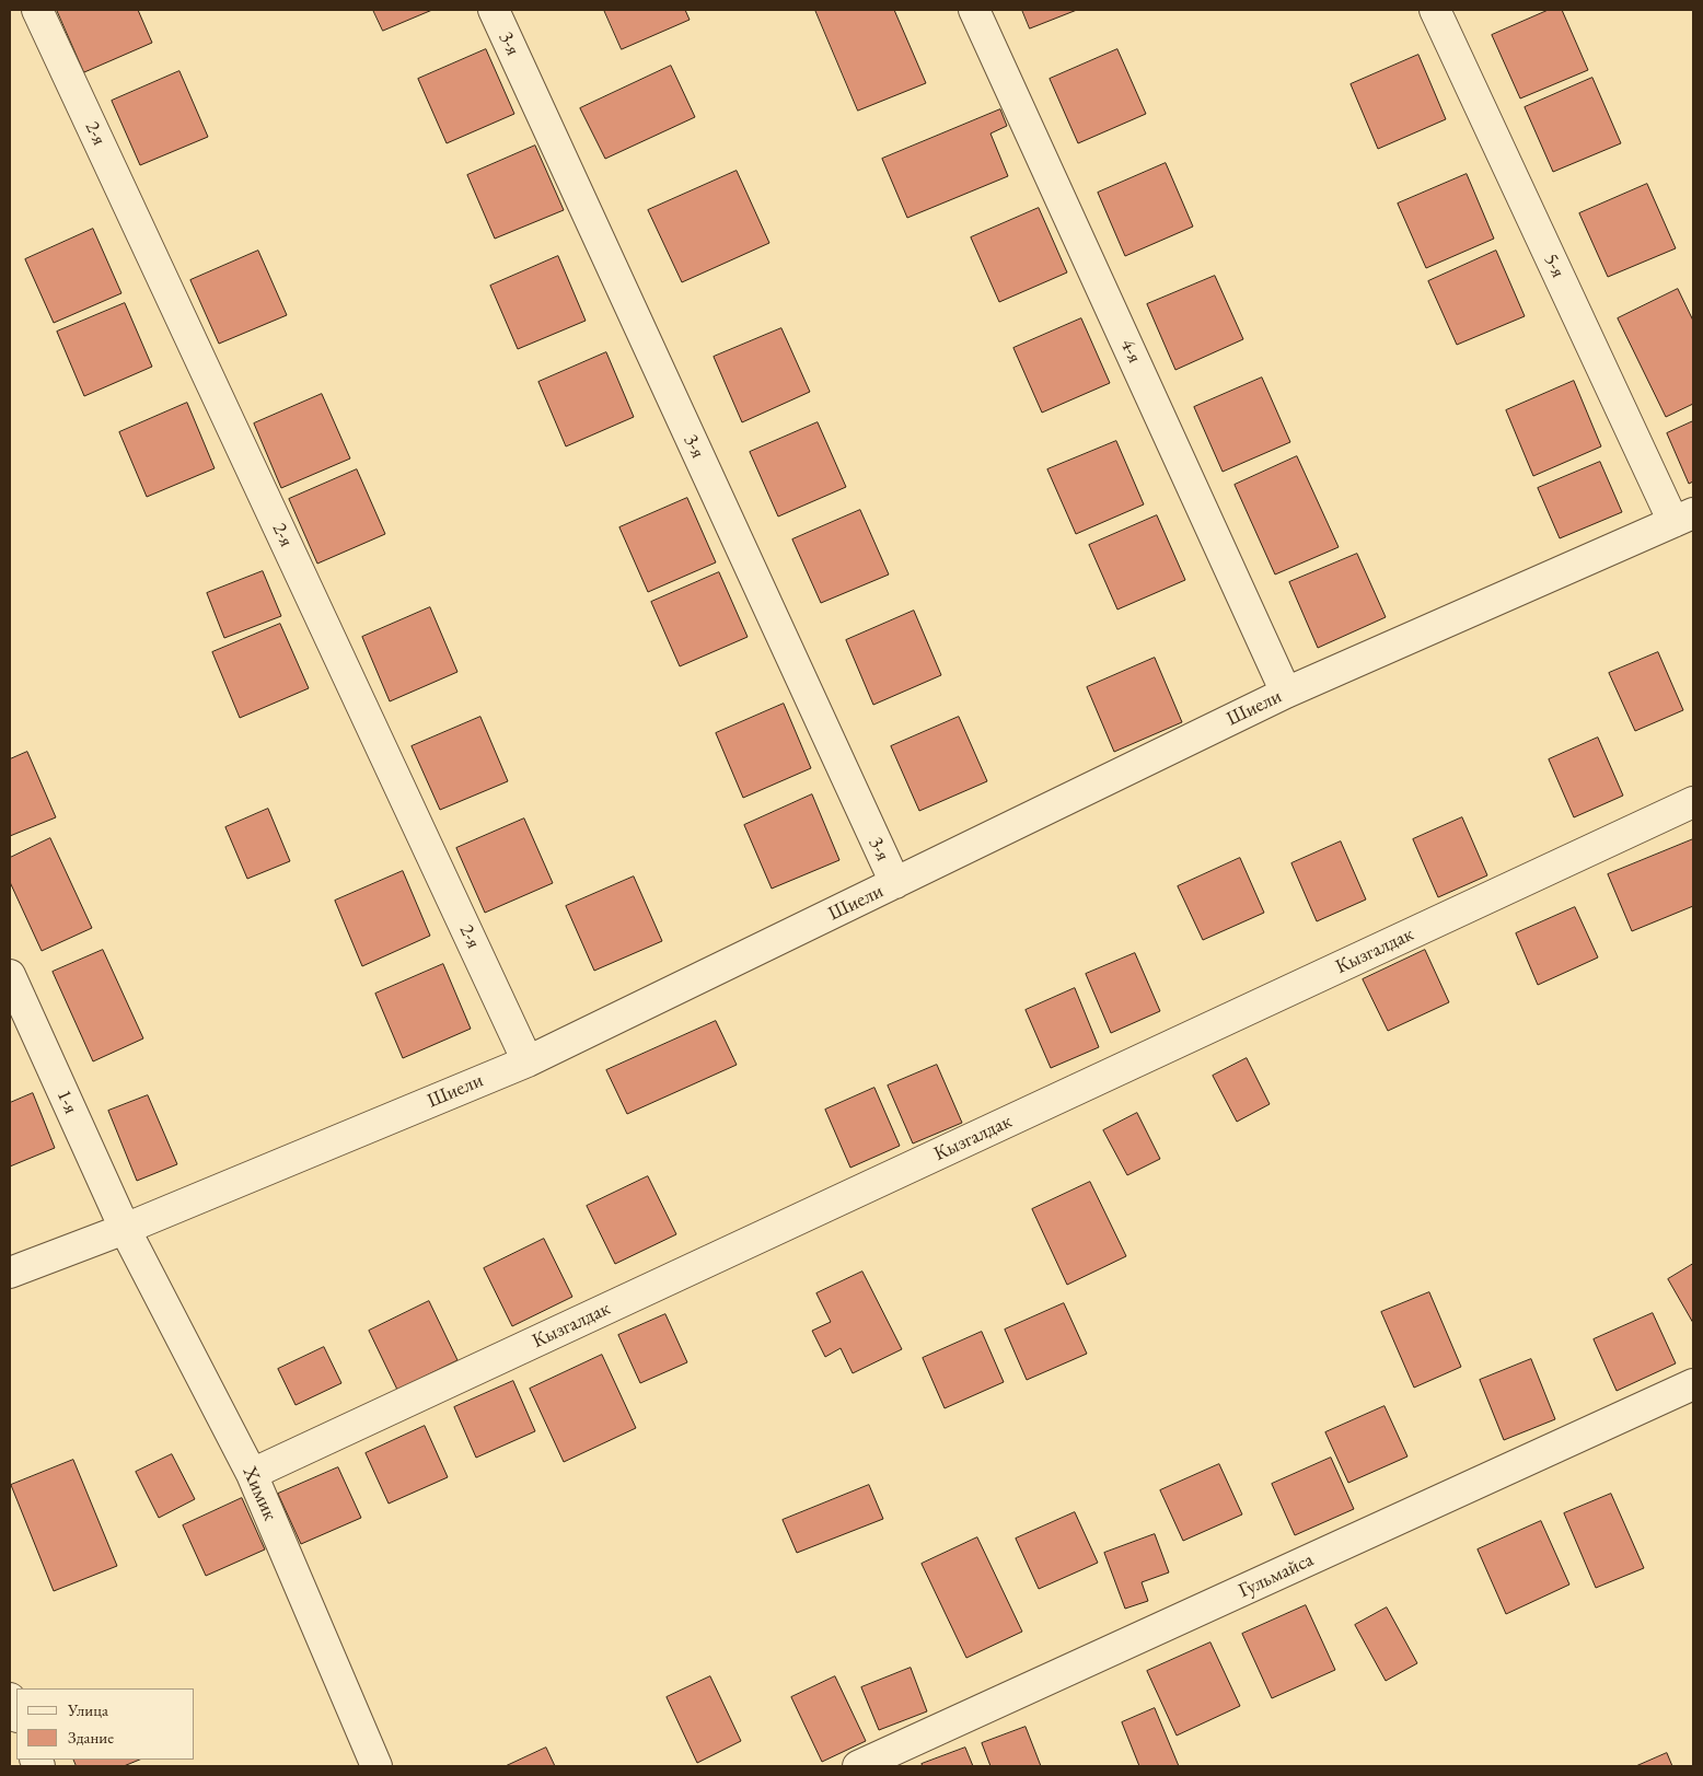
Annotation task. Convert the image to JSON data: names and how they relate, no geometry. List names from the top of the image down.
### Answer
{
  "streets": {
    "street": [
      "3-я",
      "2-я",
      "5-я",
      "4-я",
      "Шиели",
      "Кызгалдак",
      "1-я",
      "Химик",
      "Гульмайса"
    ]
  },
  "crossings": [
    ["3-я", "Шиели"],
    ["2-я", "Шиели"],
    ["5-я", "Шиели"],
    ["4-я", "Шиели"],
    ["Шиели", "1-я"],
    ["Шиели", "Химик"],
    ["Кызгалдак", "Химик"],
    ["1-я", "Химик"]
  ],
  "legend": ["Улица", "Здание"]
}
